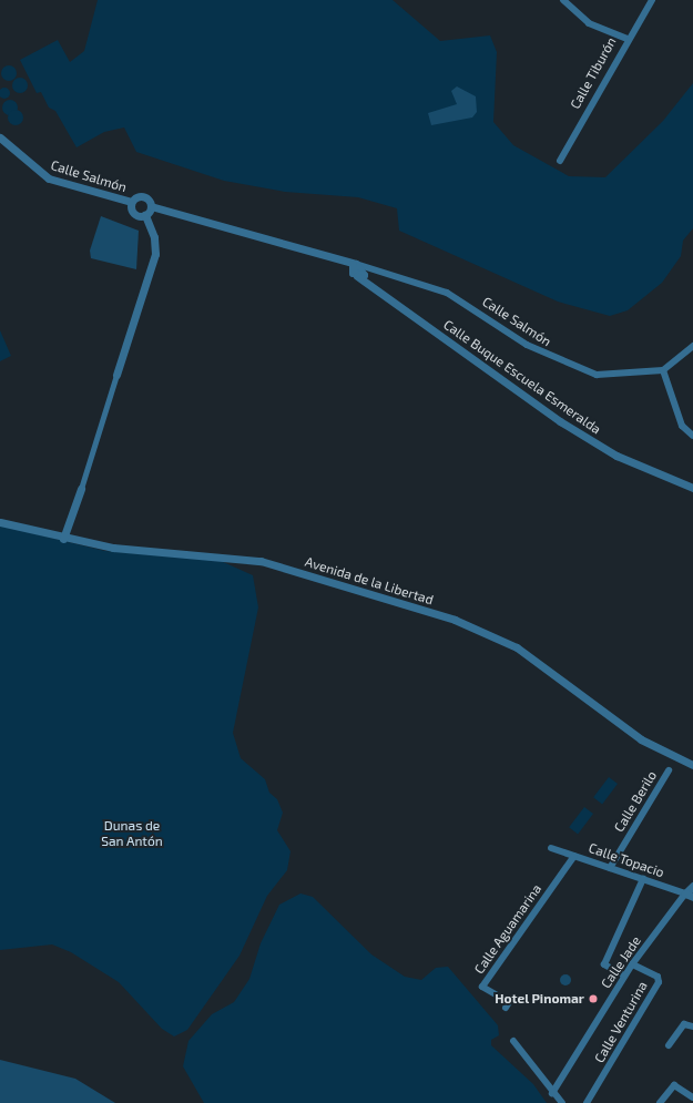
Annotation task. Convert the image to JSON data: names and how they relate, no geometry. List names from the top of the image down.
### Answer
{
  "streets": {
    "street": [
      "Calle Tiburón",
      "Calle Salmón",
      "Calle Buque Escuela Esmeralda",
      "Avenida de la Libertad",
      "Calle Berilo",
      "Calle Topacio",
      "Calle Aguamarina",
      "Calle Jade",
      "Calle Venturina"
    ]
  },
  "crossings": [
    ["Calle Berilo", "Calle Topacio"],
    ["Calle Topacio", "Calle Aguamarina"],
    ["Calle Topacio", "Calle Jade"],
    ["Calle Jade", "Calle Venturina"]
  ],
  "parks": ["Dunas de San Antón"],
  "places": ["Hotel Pinomar"]
}
